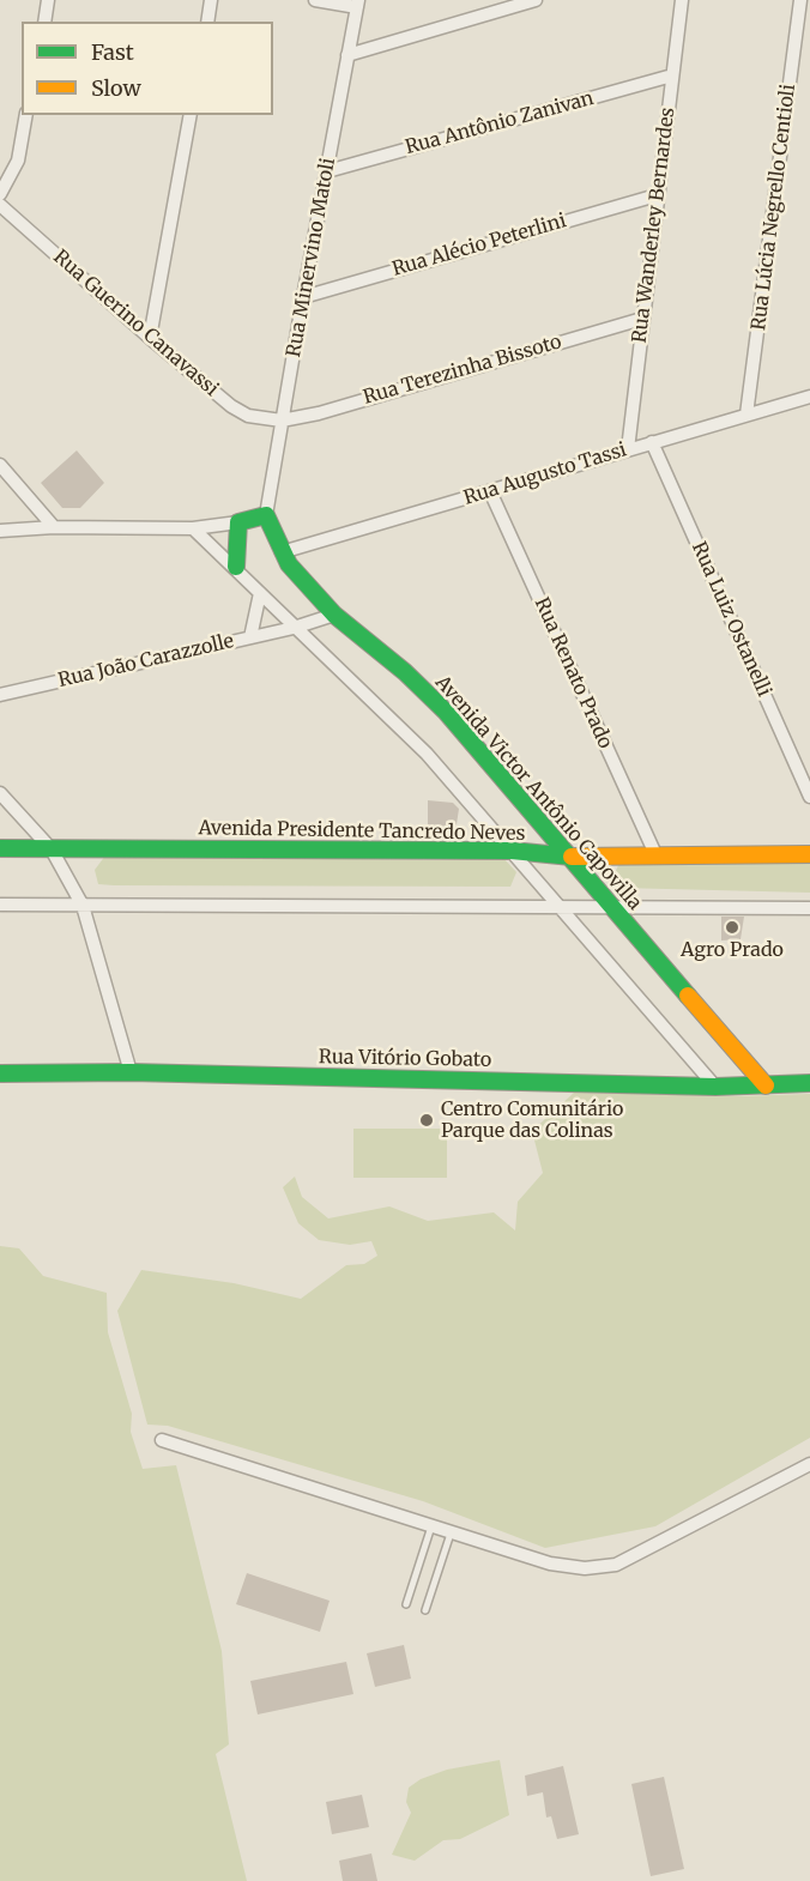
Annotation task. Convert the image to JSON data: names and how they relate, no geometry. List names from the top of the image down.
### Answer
{
  "streets": {
    "street": [
      "Rua Antônio Zanivan",
      "Rua Lúcia Negrello Centioli",
      "Rua Wanderley Bernardes",
      "Rua Alécio Peterlini",
      "Rua Minervino Matoli",
      "Rua Guerino Canavassi",
      "Rua Terezinha Bissoto",
      "Rua Augusto Tassi",
      "Rua Luiz Ostanelli",
      "Rua João Carazzolle",
      "Rua Renato Prado",
      "Avenida Victor Antônio Capovilla",
      "Avenida Presidente Tancredo Neves",
      "Rua Vitório Gobato"
    ]
  },
  "crossings": [
    ["Rua Antônio Zanivan", "Rua Wanderley Bernardes"],
    ["Rua Antônio Zanivan", "Rua Minervino Matoli"],
    ["Rua Lúcia Negrello Centioli", "Rua Augusto Tassi"],
    ["Rua Wanderley Bernardes", "Rua Alécio Peterlini"],
    ["Rua Wanderley Bernardes", "Rua Terezinha Bissoto"],
    ["Rua Wanderley Bernardes", "Rua Augusto Tassi"],
    ["Rua Alécio Peterlini", "Rua Minervino Matoli"],
    ["Rua Minervino Matoli", "Rua Guerino Canavassi"],
    ["Rua Minervino Matoli", "Rua Terezinha Bissoto"],
    ["Rua Minervino Matoli", "Avenida Victor Antônio Capovilla"],
    ["Rua Guerino Canavassi", "Rua Terezinha Bissoto"],
    ["Rua Augusto Tassi", "Rua Luiz Ostanelli"],
    ["Rua Augusto Tassi", "Rua Renato Prado"],
    ["Rua Augusto Tassi", "Avenida Victor Antônio Capovilla"],
    ["Rua João Carazzolle", "Avenida Victor Antônio Capovilla"],
    ["Rua Renato Prado", "Avenida Presidente Tancredo Neves"],
    ["Avenida Victor Antônio Capovilla", "Avenida Presidente Tancredo Neves"],
    ["Avenida Victor Antônio Capovilla", "Rua Vitório Gobato"]
  ],
  "places": ["Agro Prado", "Centro Comunitário Parque das Colinas"],
  "legend": ["Fast", "Slow"]
}
